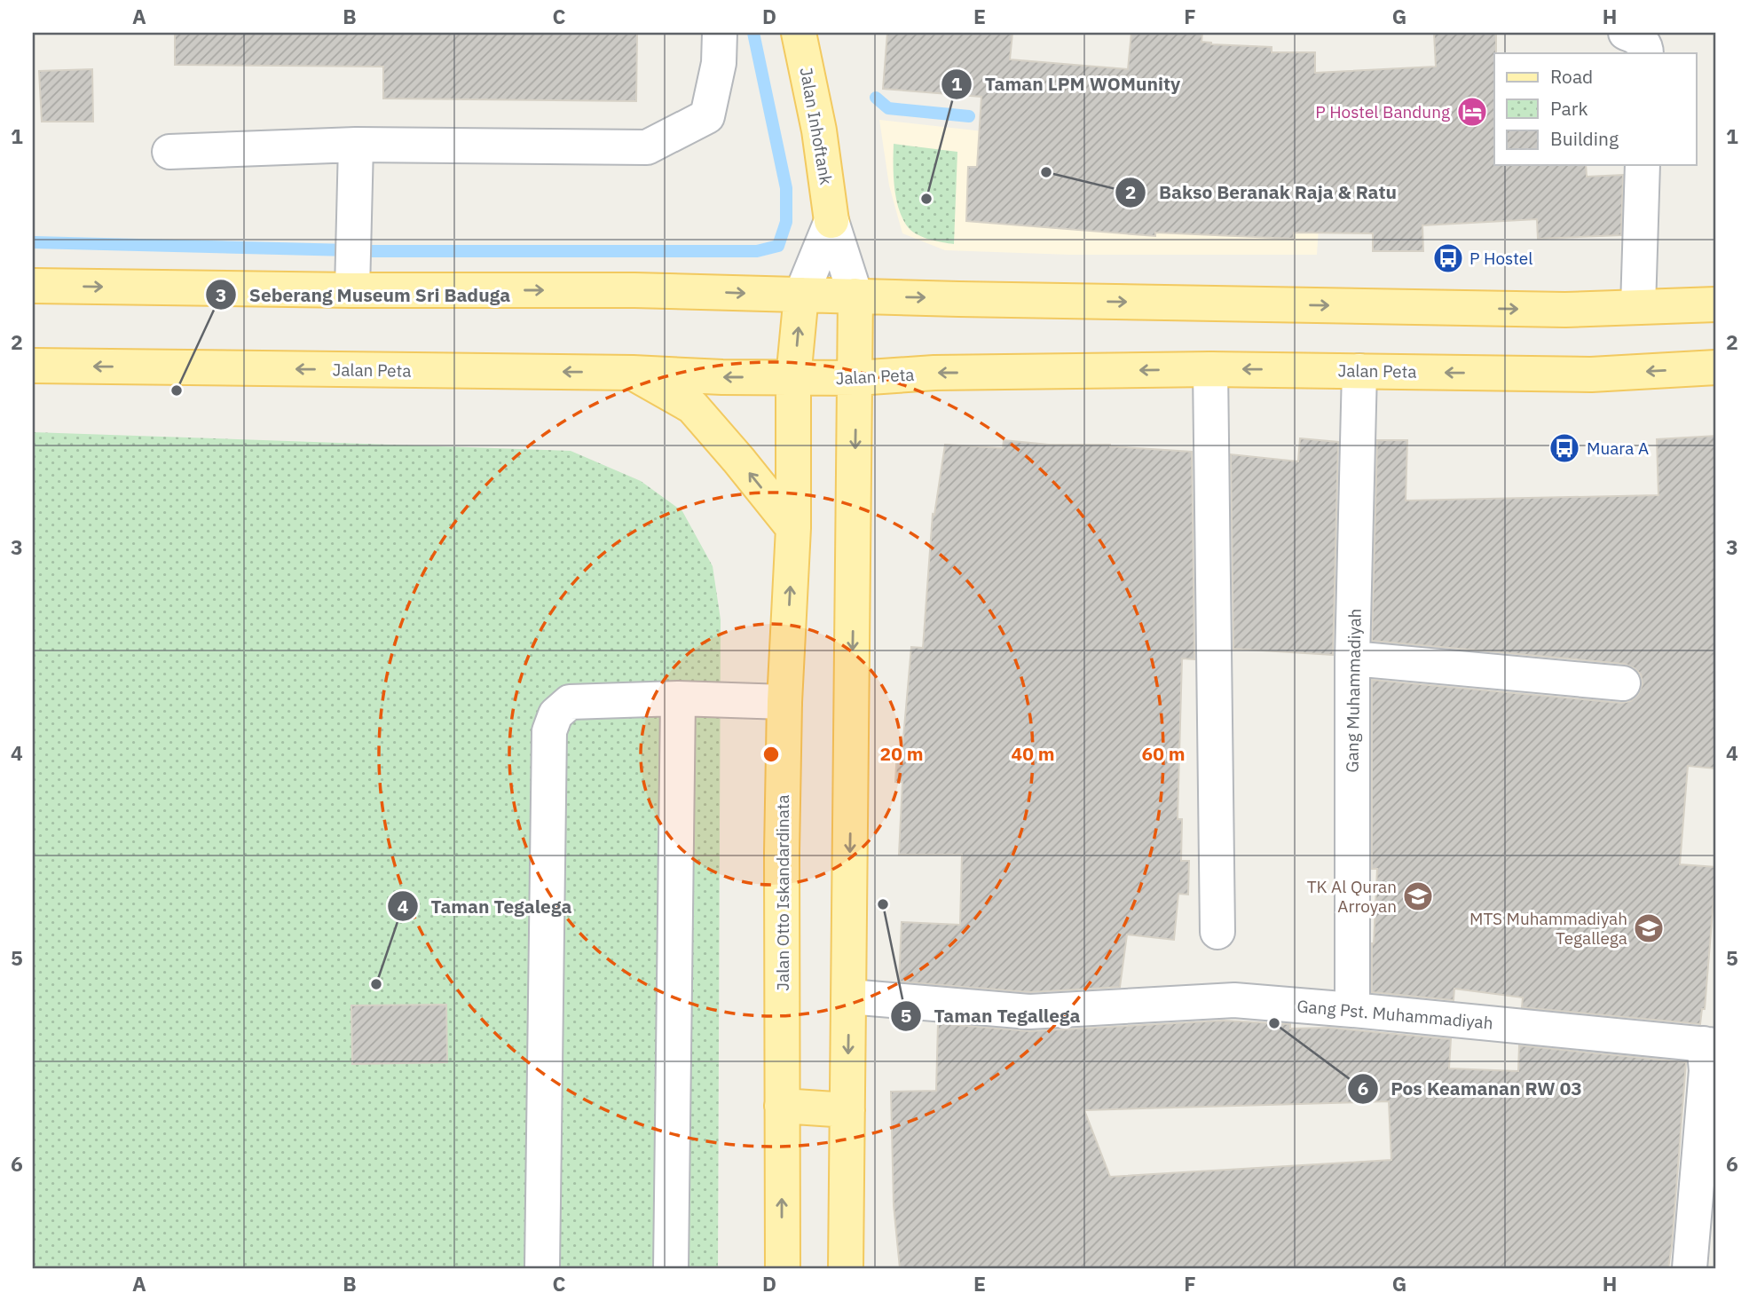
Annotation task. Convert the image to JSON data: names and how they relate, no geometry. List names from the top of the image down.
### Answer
{
  "streets": {
    "main road": ["Jalan Inhoftank", "Jalan Peta", "Jalan Otto Iskandardinata"],
    "street": ["Gang Muhammadiyah", "Gang Pst. Muhammadiyah"]
  },
  "crossings": [
    ["Jalan Peta", "Gang Muhammadiyah"],
    ["Jalan Peta", "Jalan Otto Iskandardinata"],
    ["Gang Muhammadiyah", "Gang Pst. Muhammadiyah"]
  ],
  "places": {
    "hotel": ["P Hostel Bandung"],
    "other": [
      "Bakso Beranak Raja & Ratu",
      "Taman LPM WOMunity",
      "Seberang Museum Sri Baduga",
      "Taman Tegallega",
      "Taman Tegalega",
      "Pos Keamanan RW 03"
    ],
    "bus stop": ["P Hostel", "Muara A"],
    "school or university": ["TK Al Quran Arroyan", "MTS Muhammadiyah Tegallega"]
  },
  "legend": ["Road", "Park", "Building"],
  "grid": {
    "columns": [
      "A",
      "B",
      "C",
      "D",
      "E",
      "F",
      "G",
      "H"
    ],
    "rows": [
      "1",
      "2",
      "3",
      "4",
      "5",
      "6"
    ]
  },
  "rings": ["20 m", "40 m", "60 m"]
}
